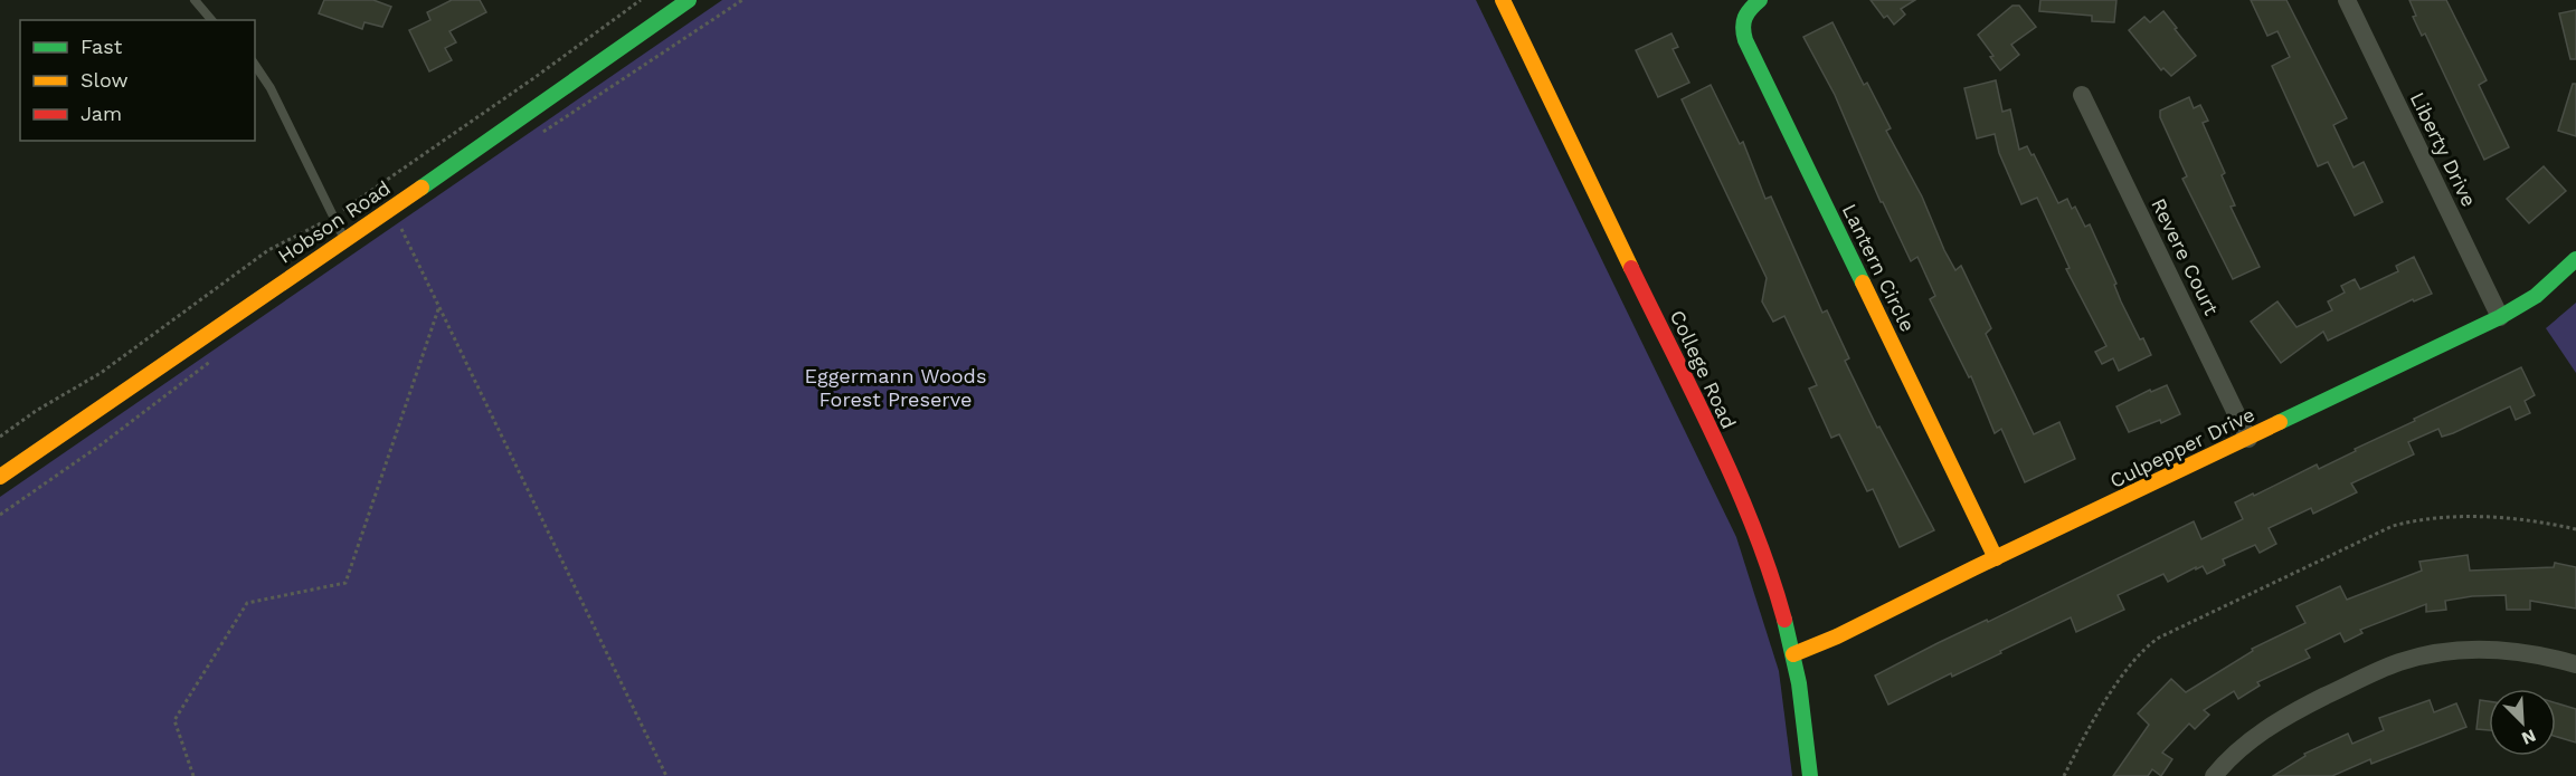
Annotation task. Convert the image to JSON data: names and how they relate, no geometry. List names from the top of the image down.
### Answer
{
  "streets": {
    "main road": [
      "Hobson Road",
      "Lantern Circle",
      "College Road",
      "Culpepper Drive"
    ],
    "street": ["Liberty Drive", "Revere Court"]
  },
  "crossings": [
    ["Liberty Drive", "Culpepper Drive"],
    ["Revere Court", "Culpepper Drive"],
    ["Lantern Circle", "Culpepper Drive"],
    ["College Road", "Culpepper Drive"]
  ],
  "parks": ["Eggermann Woods Forest Preserve"],
  "legend": ["Fast", "Slow", "Jam"],
  "north": "bottom right"
}
